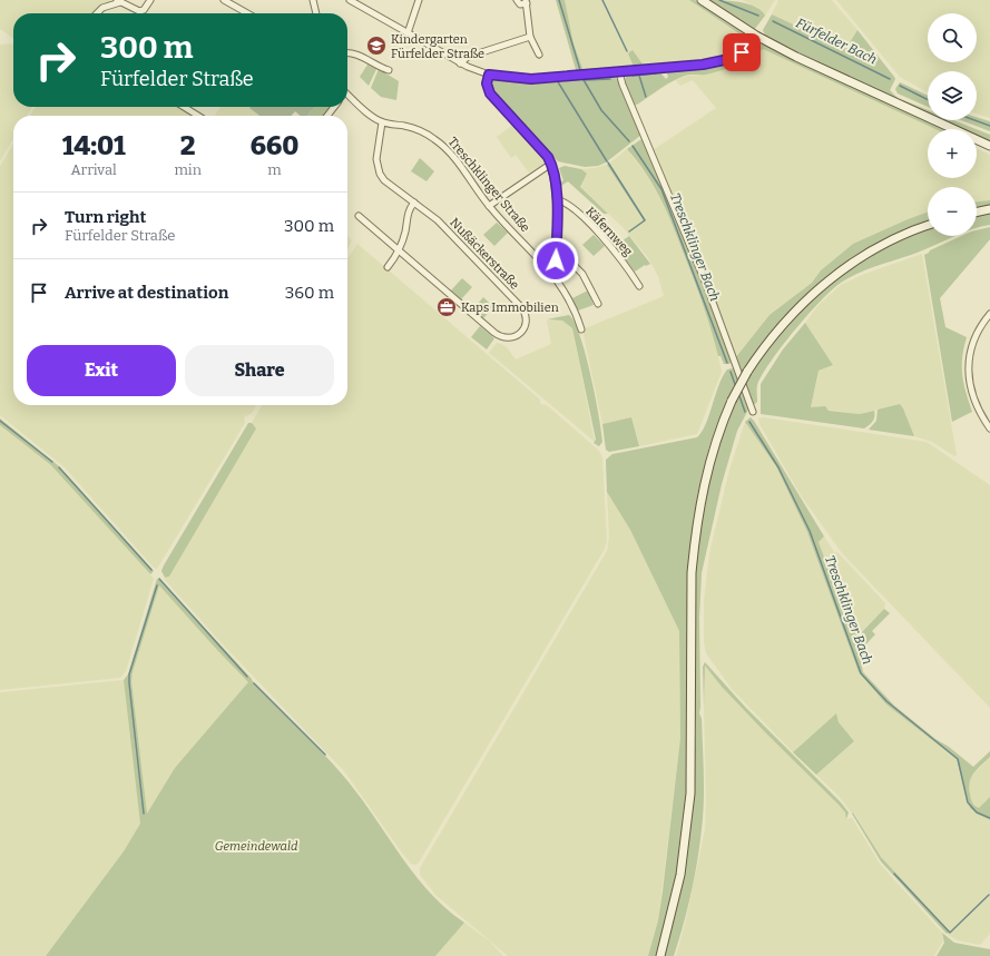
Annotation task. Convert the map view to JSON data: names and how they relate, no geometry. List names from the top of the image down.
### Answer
{
  "streets": {
    "street": ["Treschklinger Straße", "Käfernweg", "Nußäckerstraße"]
  },
  "crossings": [
    ["Treschklinger Straße", "Nußäckerstraße"]
  ],
  "water": ["Fürfelder Bach", "Treschklinger Bach"],
  "parks": ["Gemeindewald"],
  "places": {
    "school or university": ["Kindergarten Fürfelder Straße"],
    "office": ["Kaps Immobilien"]
  },
  "page": {
    "map_buttons": ["+", "−"],
    "turn": ["300 m", "Fürfelder Straße"],
    "eta": [
      "14:01",
      "Arrival",
      "2",
      "min",
      "660",
      "m"
    ],
    "list": [
      {
        "name": "Turn right",
        "note": "Fürfelder Straße",
        "value": "300 m"
      },
      {
        "name": "Arrive at destination",
        "value": "360 m"
      }
    ],
    "buttons": ["Exit", "Share"]
  }
}
